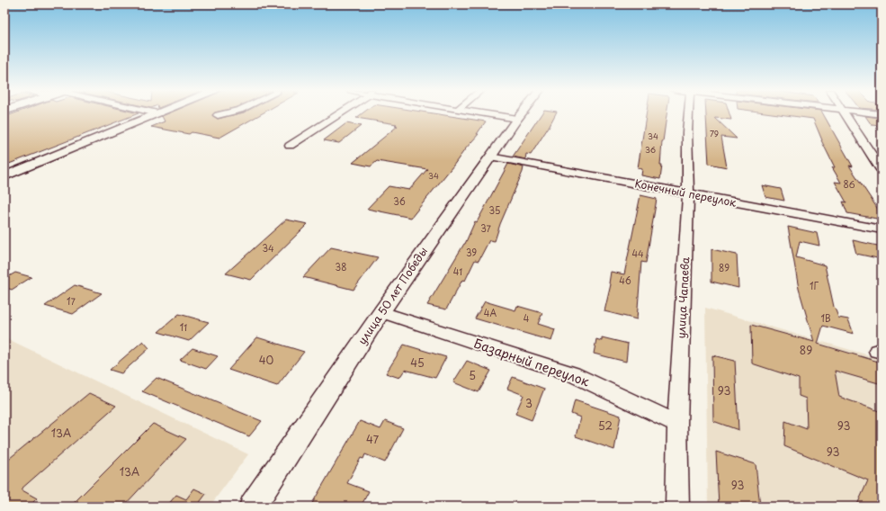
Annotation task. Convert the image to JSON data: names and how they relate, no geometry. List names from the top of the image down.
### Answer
{
  "streets": {
    "street": [
      "Конечный переулок",
      "улица 50 лет Победы",
      "улица Чапаева",
      "Базарный переулок"
    ]
  },
  "crossings": [
    ["Конечный переулок", "улица 50 лет Победы"],
    ["Конечный переулок", "улица Чапаева"],
    ["улица 50 лет Победы", "Базарный переулок"],
    ["улица Чапаева", "Базарный переулок"]
  ],
  "house_numbers": [
    "79",
    "34",
    "36",
    "34",
    "86",
    "36",
    "35",
    "37",
    "34",
    "39",
    "44",
    "38",
    "89",
    "41",
    "46",
    "1Г",
    "17",
    "4А",
    "4",
    "1В",
    "11",
    "89",
    "40",
    "45",
    "5",
    "93",
    "3",
    "52",
    "93",
    "13А",
    "47",
    "93",
    "13А",
    "93"
  ]
}
